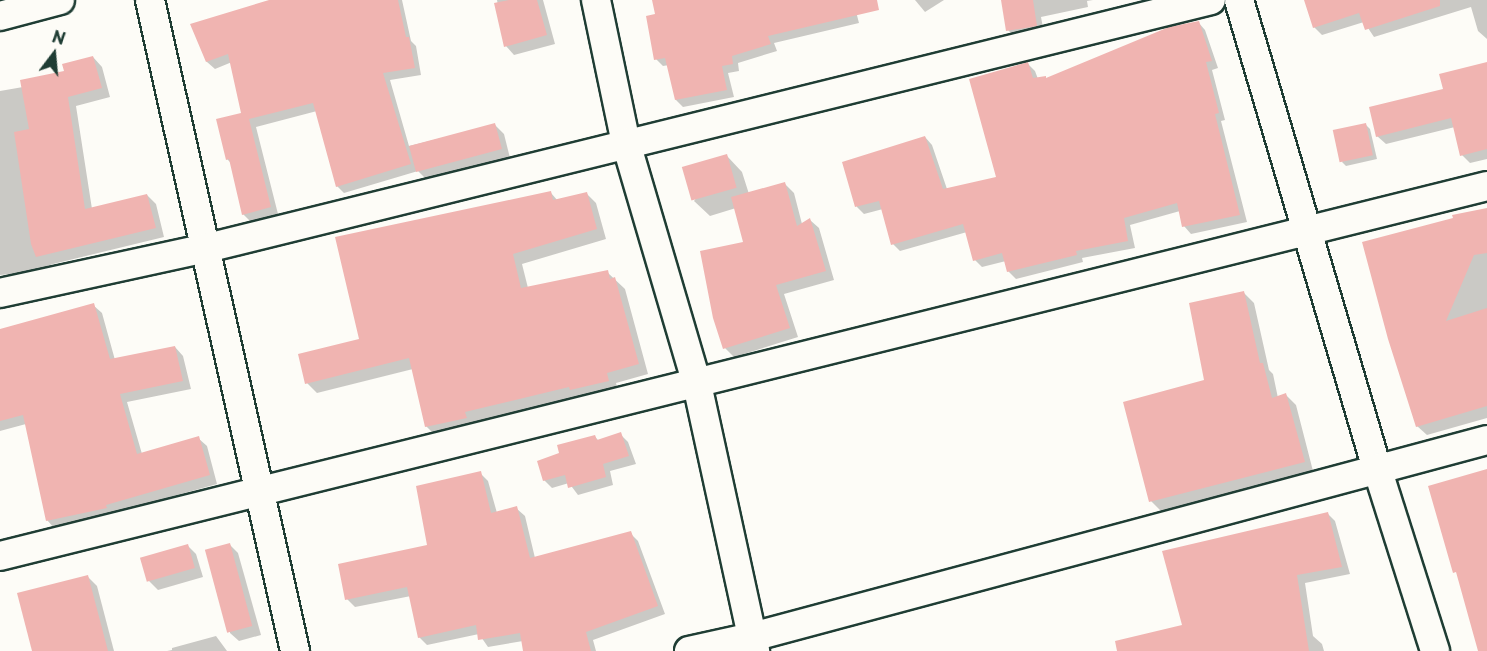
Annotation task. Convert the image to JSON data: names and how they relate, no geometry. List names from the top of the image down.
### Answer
{
  "north": "top"
}
